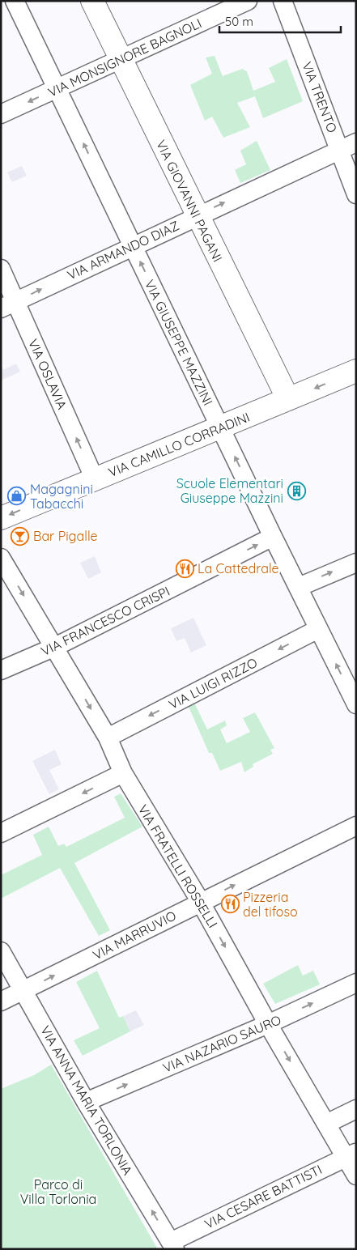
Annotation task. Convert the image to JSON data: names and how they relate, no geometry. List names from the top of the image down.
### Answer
{
  "streets": {
    "street": [
      "VIA MONSIGNORE BAGNOLI",
      "VIA TRENTO",
      "VIA GIOVANNI PAGANI",
      "VIA ARMANDO DIAZ",
      "VIA GIUSEPPE MAZZINI",
      "VIA OSLAVIA",
      "VIA CAMILLO CORRADINI",
      "VIA FRANCESCO CRISPI",
      "VIA LUIGI RIZZO",
      "VIA FRATELLI ROSSELLI",
      "VIA MARRUVIO",
      "VIA NAZARIO SAURO",
      "VIA ANNA MARIA TORLONIA",
      "VIA CESARE BATTISTI"
    ]
  },
  "crossings": [
    ["VIA MONSIGNORE BAGNOLI", "VIA GIOVANNI PAGANI"],
    ["VIA MONSIGNORE BAGNOLI", "VIA GIUSEPPE MAZZINI"],
    ["VIA TRENTO", "VIA ARMANDO DIAZ"],
    ["VIA GIOVANNI PAGANI", "VIA ARMANDO DIAZ"],
    ["VIA GIOVANNI PAGANI", "VIA CAMILLO CORRADINI"],
    ["VIA ARMANDO DIAZ", "VIA GIUSEPPE MAZZINI"],
    ["VIA ARMANDO DIAZ", "VIA OSLAVIA"],
    ["VIA GIUSEPPE MAZZINI", "VIA CAMILLO CORRADINI"],
    ["VIA GIUSEPPE MAZZINI", "VIA FRANCESCO CRISPI"],
    ["VIA GIUSEPPE MAZZINI", "VIA LUIGI RIZZO"],
    ["VIA OSLAVIA", "VIA CAMILLO CORRADINI"],
    ["VIA FRANCESCO CRISPI", "VIA FRATELLI ROSSELLI"],
    ["VIA LUIGI RIZZO", "VIA FRATELLI ROSSELLI"],
    ["VIA FRATELLI ROSSELLI", "VIA MARRUVIO"],
    ["VIA FRATELLI ROSSELLI", "VIA NAZARIO SAURO"],
    ["VIA FRATELLI ROSSELLI", "VIA CESARE BATTISTI"],
    ["VIA MARRUVIO", "VIA ANNA MARIA TORLONIA"],
    ["VIA NAZARIO SAURO", "VIA ANNA MARIA TORLONIA"],
    ["VIA ANNA MARIA TORLONIA", "VIA CESARE BATTISTI"]
  ],
  "one_way": [
    "VIA ARMANDO DIAZ",
    "VIA GIUSEPPE MAZZINI",
    "VIA OSLAVIA",
    "VIA CAMILLO CORRADINI",
    "VIA FRANCESCO CRISPI",
    "VIA LUIGI RIZZO",
    "VIA FRATELLI ROSSELLI",
    "VIA NAZARIO SAURO",
    "VIA ANNA MARIA TORLONIA"
  ],
  "parks": ["Parco di Villa Torlonia"],
  "places": {
    "building": ["Scuole Elementari Giuseppe Mazzini"],
    "shop": ["Magagnini Tabacchi"],
    "bar": ["Bar Pigalle"],
    "restaurant": ["La Cattedrale", "Pizzeria del tifoso"]
  },
  "scale_bar": "50 m"
}
